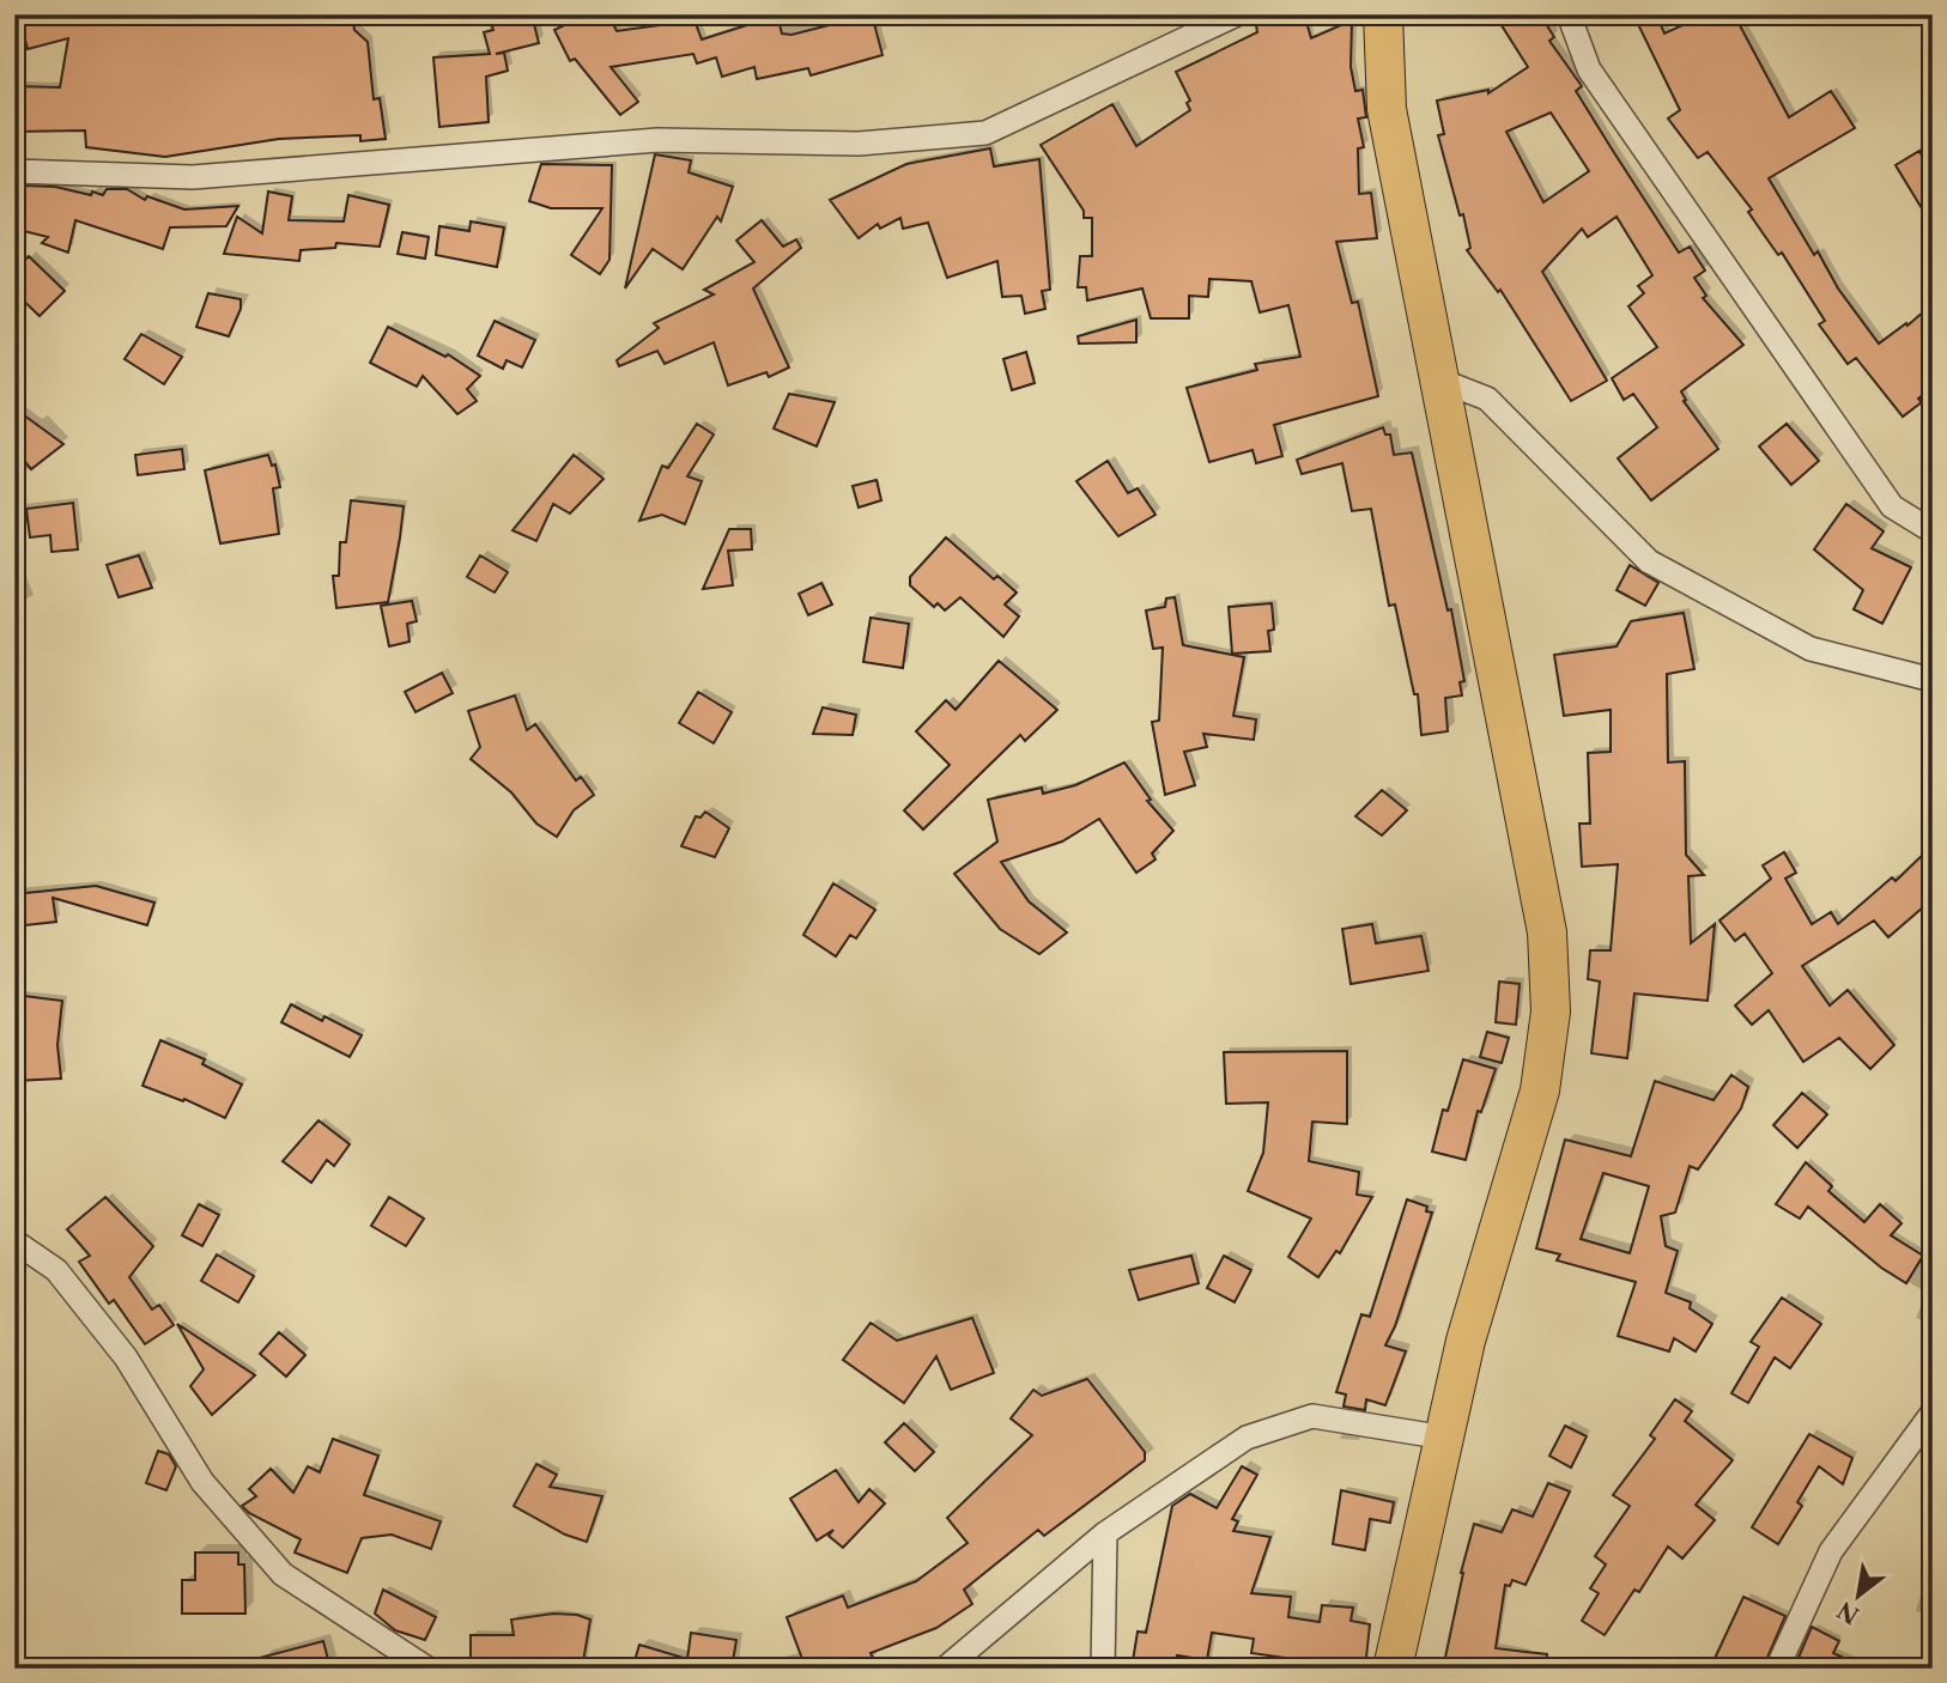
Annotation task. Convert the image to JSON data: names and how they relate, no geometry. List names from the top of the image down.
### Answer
{
  "north": "bottom left"
}
